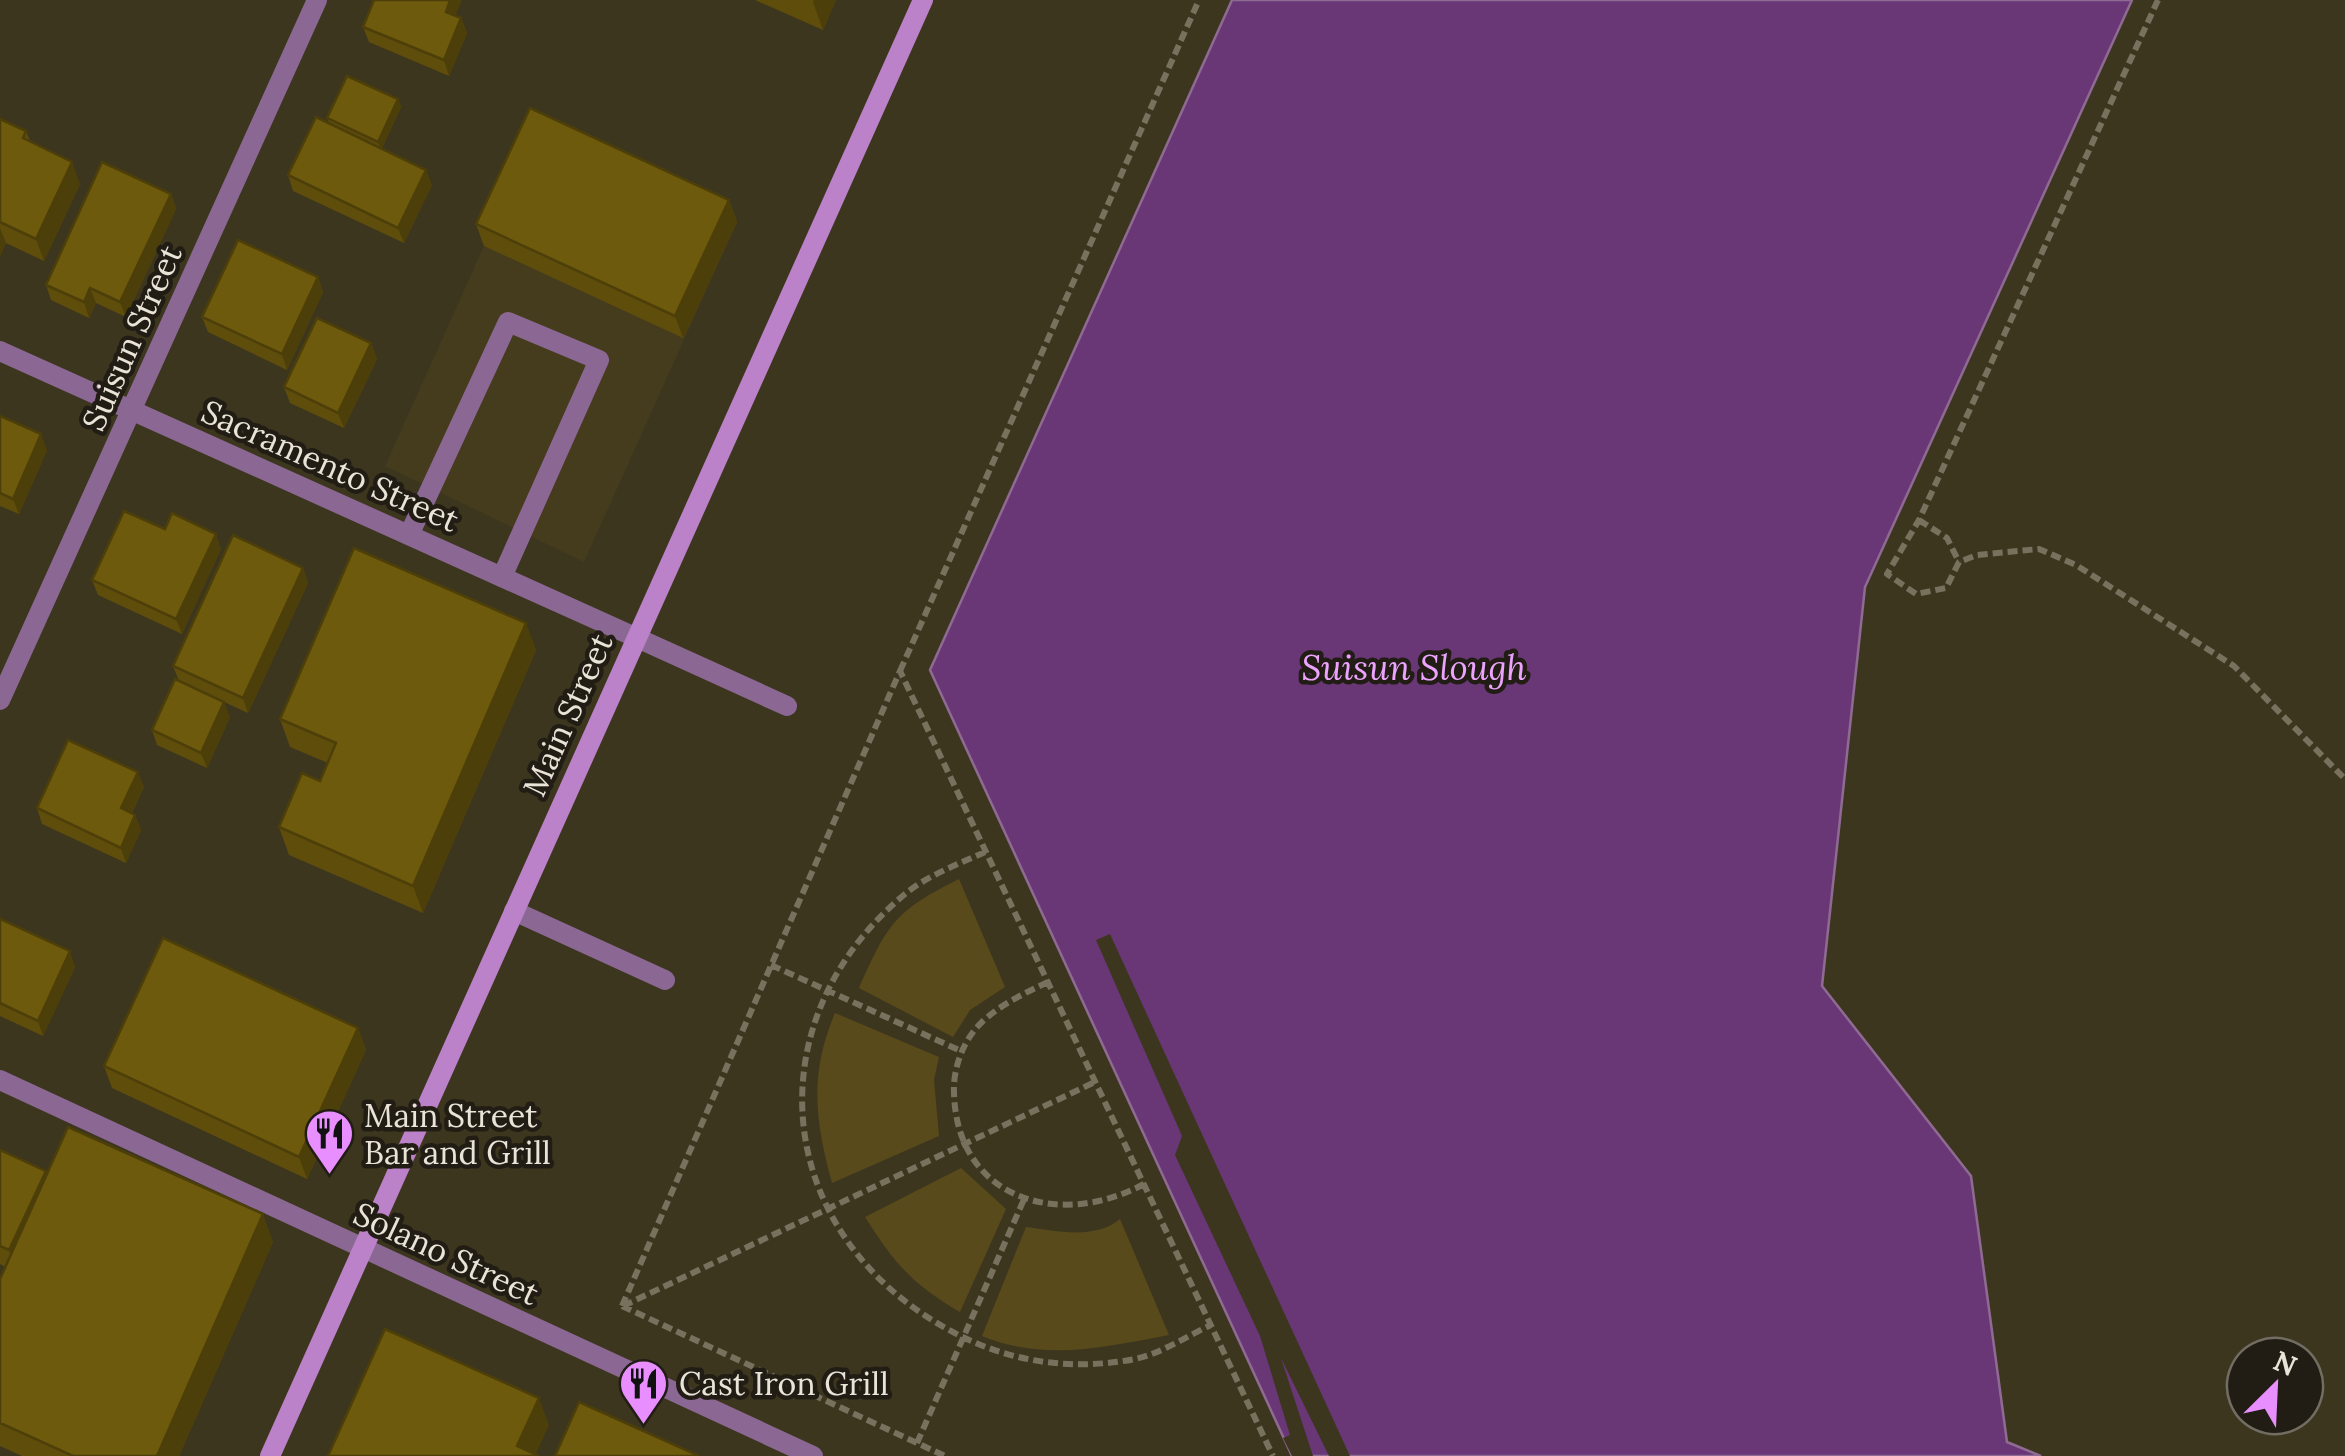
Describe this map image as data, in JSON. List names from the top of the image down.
{
  "streets": {
    "main road": ["Main Street"],
    "street": ["Suisun Street", "Sacramento Street", "Solano Street"]
  },
  "crossings": [
    ["Suisun Street", "Sacramento Street"],
    ["Sacramento Street", "Main Street"],
    ["Main Street", "Solano Street"]
  ],
  "water": ["Suisun Slough"],
  "places": {
    "restaurant": ["Main Street Bar and Grill", "Cast Iron Grill"]
  },
  "north": "top right"
}
